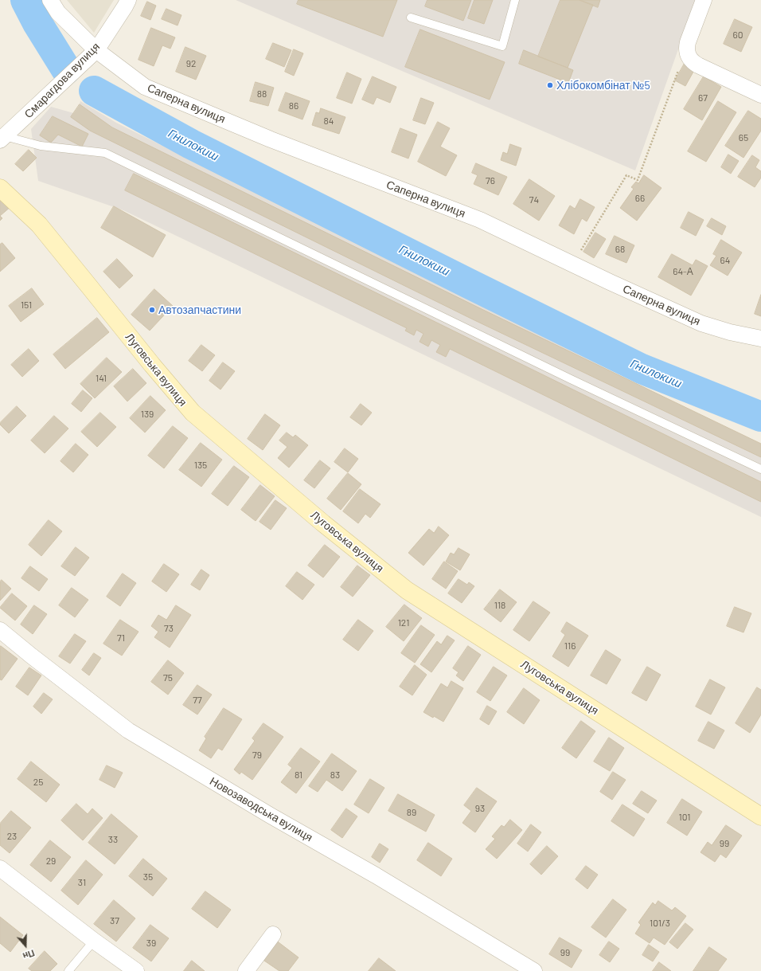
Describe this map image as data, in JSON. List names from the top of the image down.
{
  "streets": {
    "street": [
      "Смарагдова вулиця",
      "Саперна вулиця",
      "Луговська вулиця",
      "Новозаводська вулиця"
    ]
  },
  "crossings": [
    ["Смарагдова вулиця", "Саперна вулиця"]
  ],
  "water": ["Гнилокиш"],
  "places": ["Хлібокомбінат №5", "Автозапчастини"],
  "house_numbers": [
    "60",
    "92",
    "88",
    "67",
    "86",
    "84",
    "65",
    "76",
    "66",
    "74",
    "68",
    "64",
    "64-А",
    "151",
    "141",
    "139",
    "135",
    "118",
    "121",
    "73",
    "71",
    "116",
    "75",
    "77",
    "79",
    "81",
    "83",
    "25",
    "93",
    "89",
    "101",
    "23",
    "33",
    "99",
    "29",
    "35",
    "31",
    "37",
    "101/3",
    "39",
    "99"
  ],
  "north": "bottom"
}
